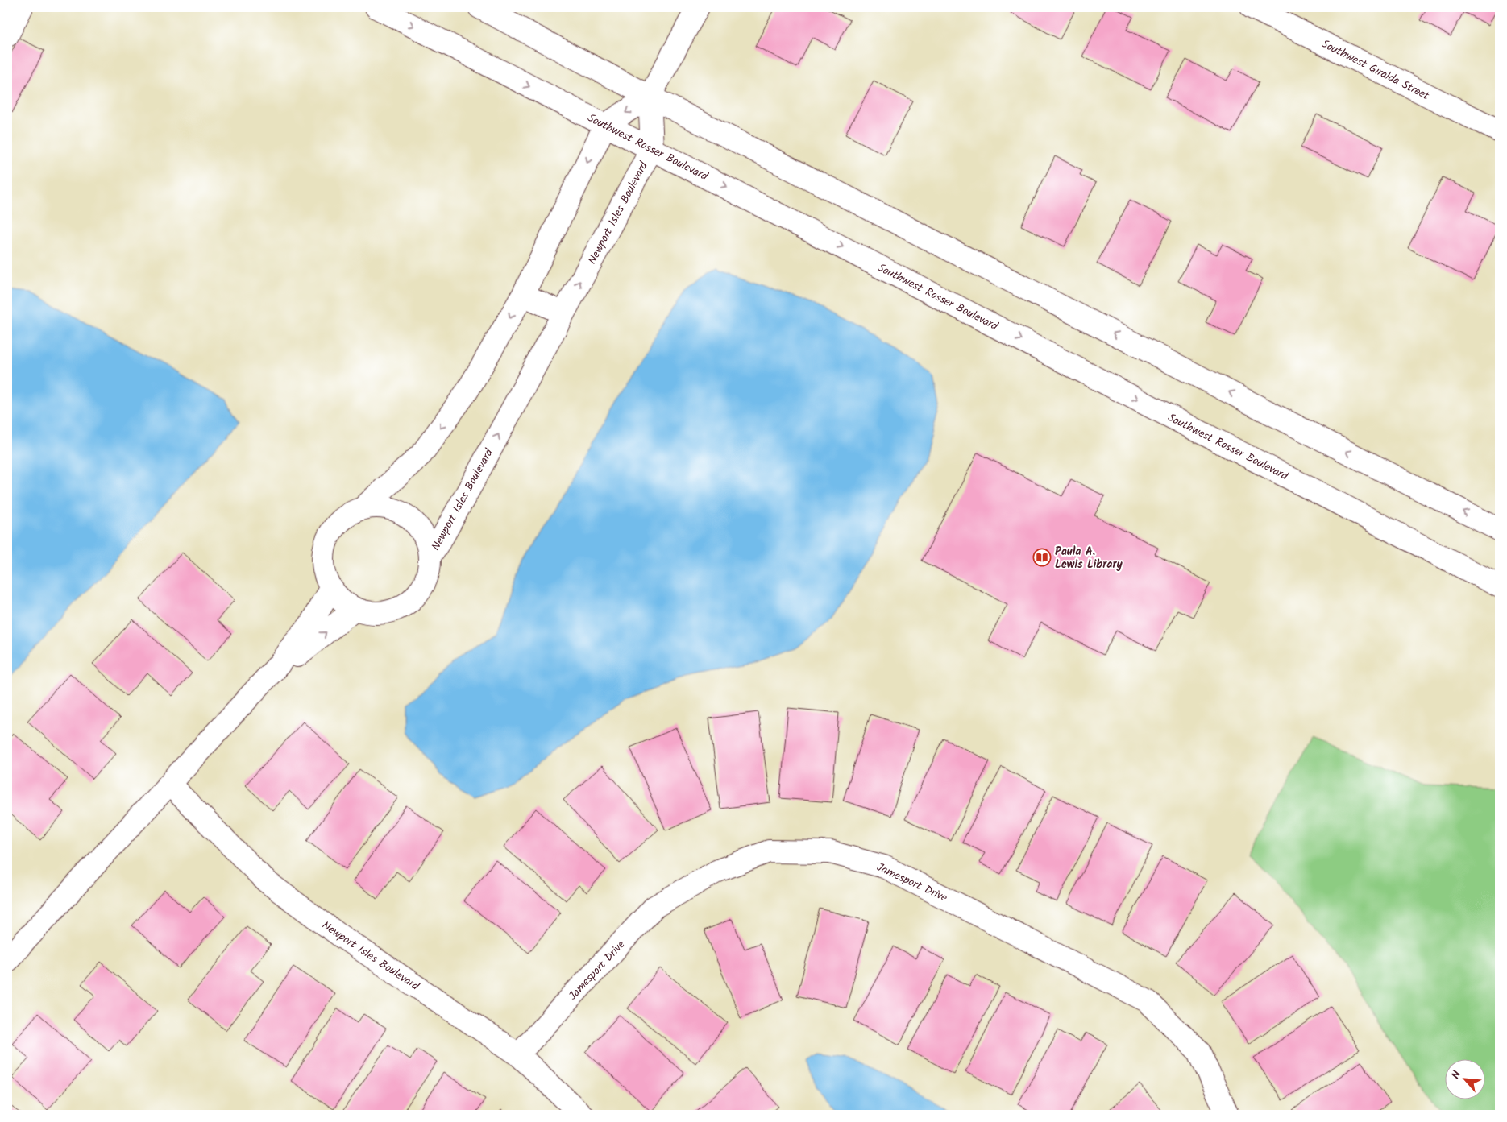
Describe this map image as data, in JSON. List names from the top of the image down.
{
  "streets": {
    "street": [
      "Southwest Giralda Street",
      "Southwest Rosser Boulevard",
      "Newport Isles Boulevard",
      "Jamesport Drive"
    ]
  },
  "crossings": [
    ["Southwest Rosser Boulevard", "Newport Isles Boulevard"],
    ["Newport Isles Boulevard", "Jamesport Drive"]
  ],
  "places": {
    "library": ["Paula A. Lewis Library"]
  },
  "north": "top left"
}
